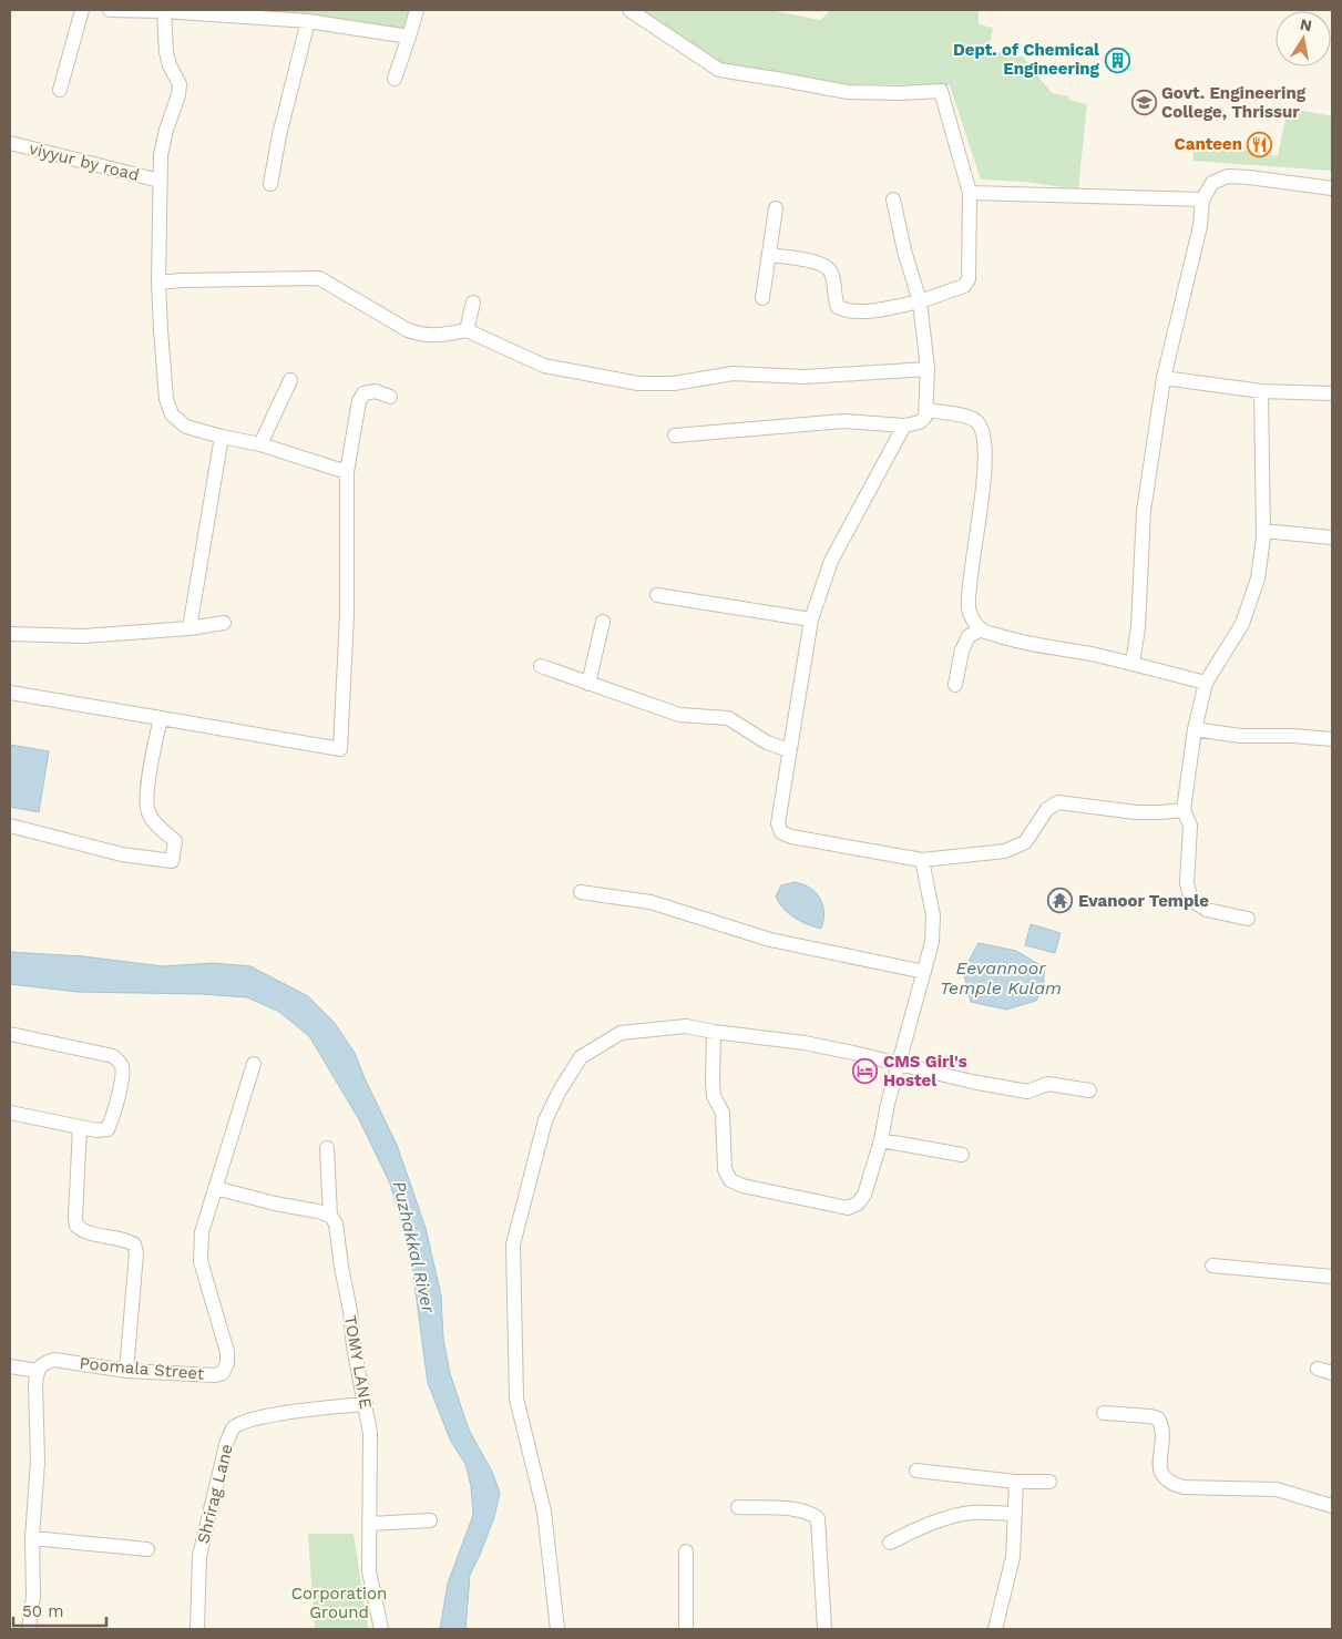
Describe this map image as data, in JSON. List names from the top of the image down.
{
  "streets": {
    "street": [
      "viyyur by road",
      "TOMY LANE",
      "Poomala Street",
      "Shrirag Lane"
    ]
  },
  "crossings": [
    ["TOMY LANE", "Shrirag Lane"]
  ],
  "water": ["Eevannoor Temple Kulam", "Puzhakkal River"],
  "parks": ["Corporation Ground"],
  "places": {
    "building": ["Dept. of Chemical Engineering"],
    "school or university": ["Govt. Engineering College, Thrissur"],
    "restaurant": ["Canteen"],
    "temple": ["Evanoor Temple"],
    "hotel": ["CMS Girl's Hostel"]
  },
  "scale_bar": "50 m",
  "north": "top"
}
